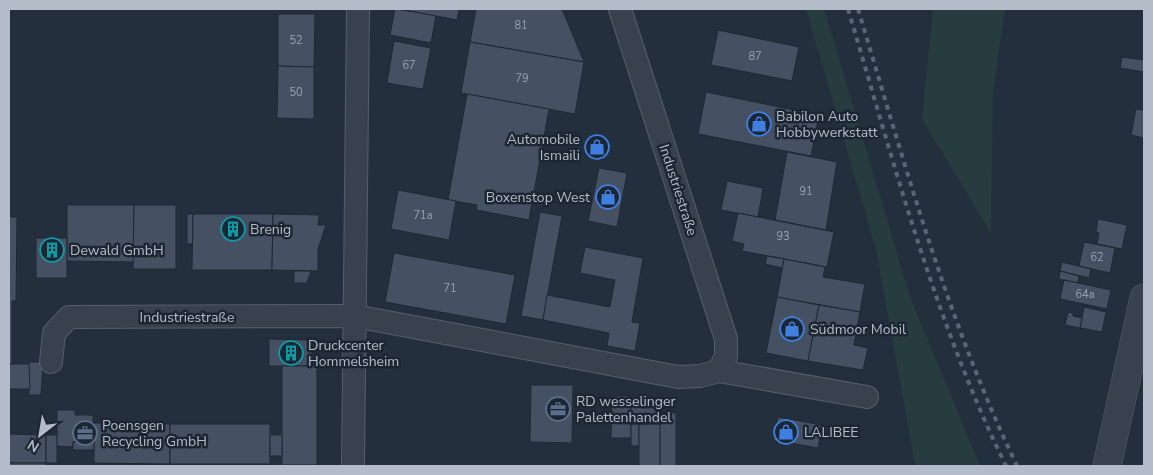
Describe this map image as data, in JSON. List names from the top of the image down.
{
  "streets": {
    "street": ["Industriestraße"]
  },
  "places": {
    "shop": [
      "Babilon Auto Hobbywerkstatt",
      "Automobile Ismaili",
      "Boxenstop West",
      "Südmoor Mobil",
      "LALIBEE"
    ],
    "building": ["Brenig", "Dewald GmbH", "Druckcenter Hommelsheim"],
    "office": ["RD wesselinger Palettenhandel", "Poensgen Recycling GmbH"]
  },
  "house_numbers": [
    "81",
    "52",
    "87",
    "67",
    "79",
    "50",
    "91",
    "71a",
    "93",
    "62",
    "71",
    "64a"
  ],
  "north": "bottom left"
}
